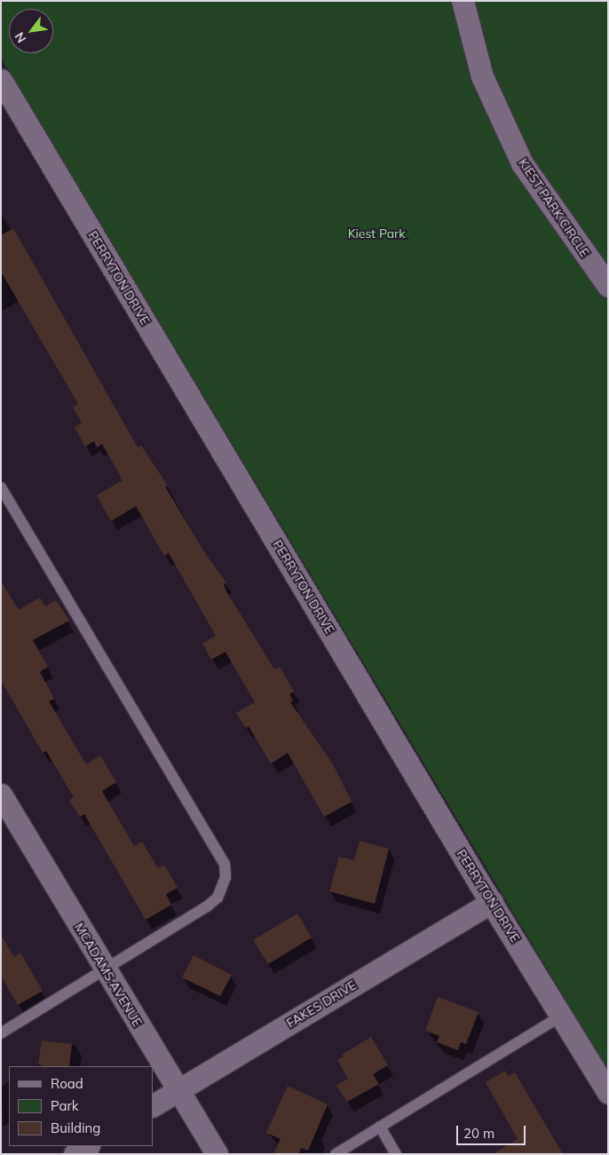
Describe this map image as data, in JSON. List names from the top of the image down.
{
  "streets": {
    "street": [
      "KIEST PARK CIRCLE",
      "PERRYTON DRIVE",
      "MCADAMS AVENUE",
      "FAKES DRIVE"
    ]
  },
  "crossings": [
    ["PERRYTON DRIVE", "FAKES DRIVE"],
    ["MCADAMS AVENUE", "FAKES DRIVE"]
  ],
  "parks": ["Kiest Park"],
  "legend": ["Road", "Park", "Building"],
  "scale_bar": "20 m",
  "north": "bottom left"
}
